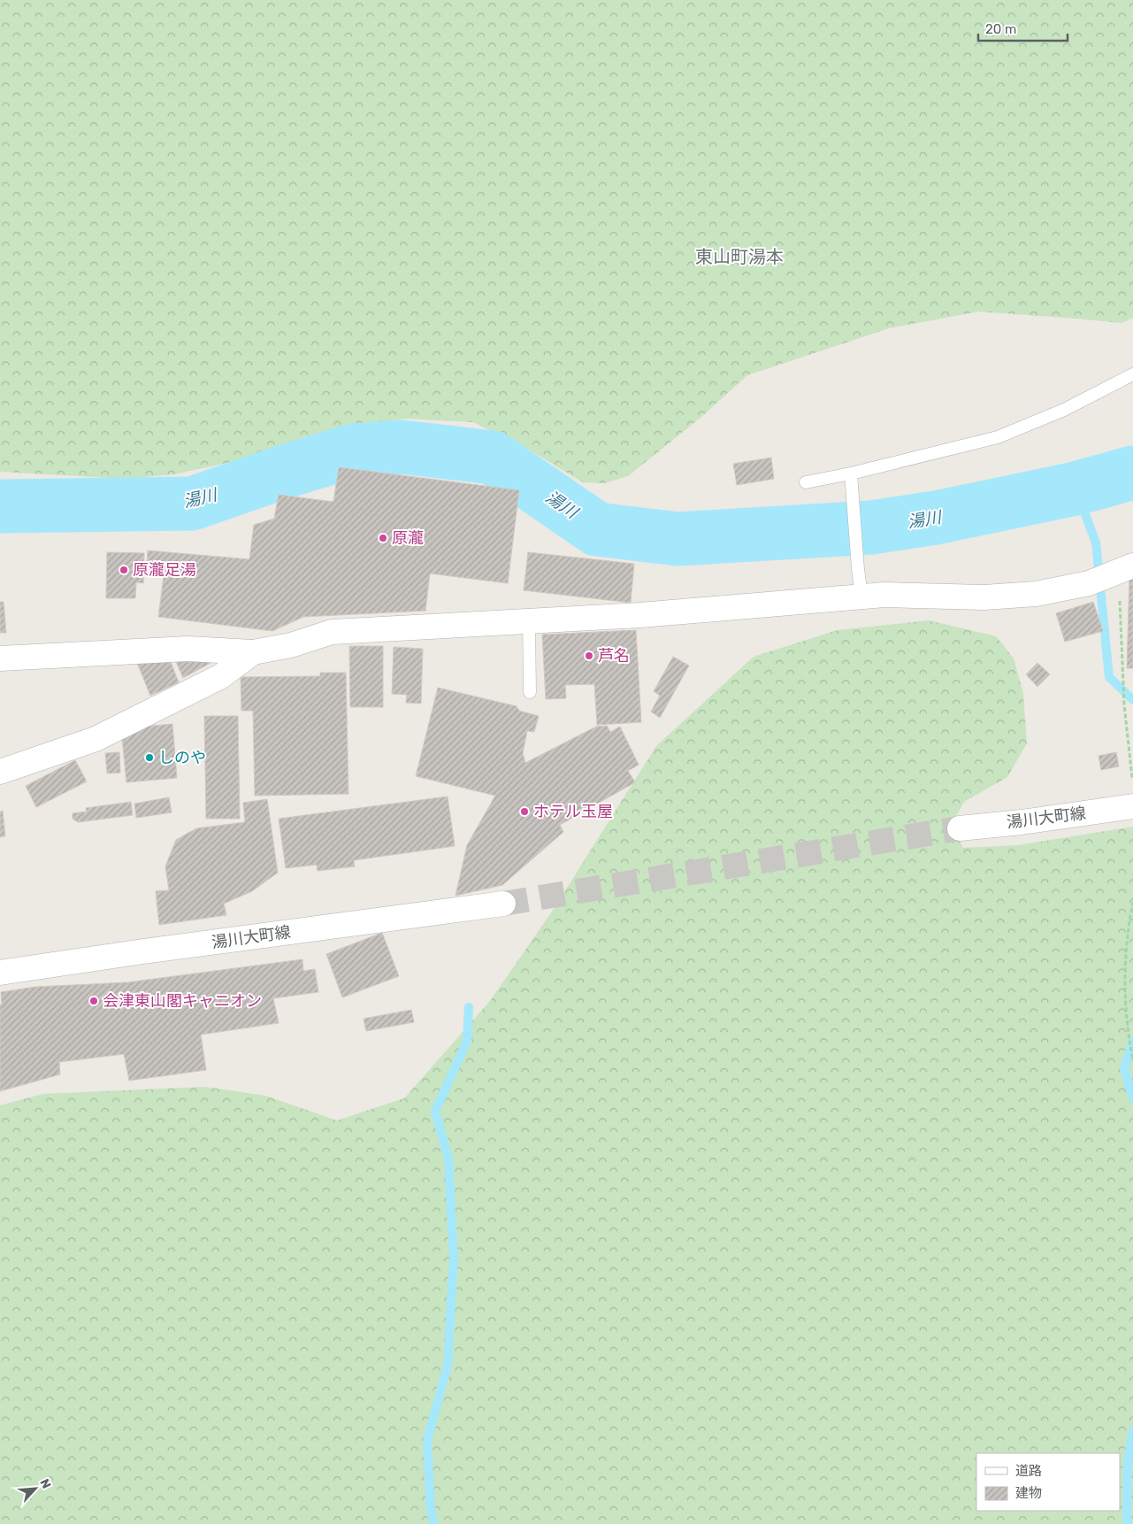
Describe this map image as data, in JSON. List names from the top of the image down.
{
  "streets": {
    "street": ["湯川大町線"]
  },
  "districts": ["東山町湯本"],
  "water": ["湯川"],
  "places": [
    "原瀧",
    "原瀧足湯",
    "芦名",
    "しのや",
    "ホテル玉屋",
    "会津東山閣キャニオン"
  ],
  "legend": ["道路", "建物"],
  "scale_bar": "20 m",
  "north": "top right"
}
